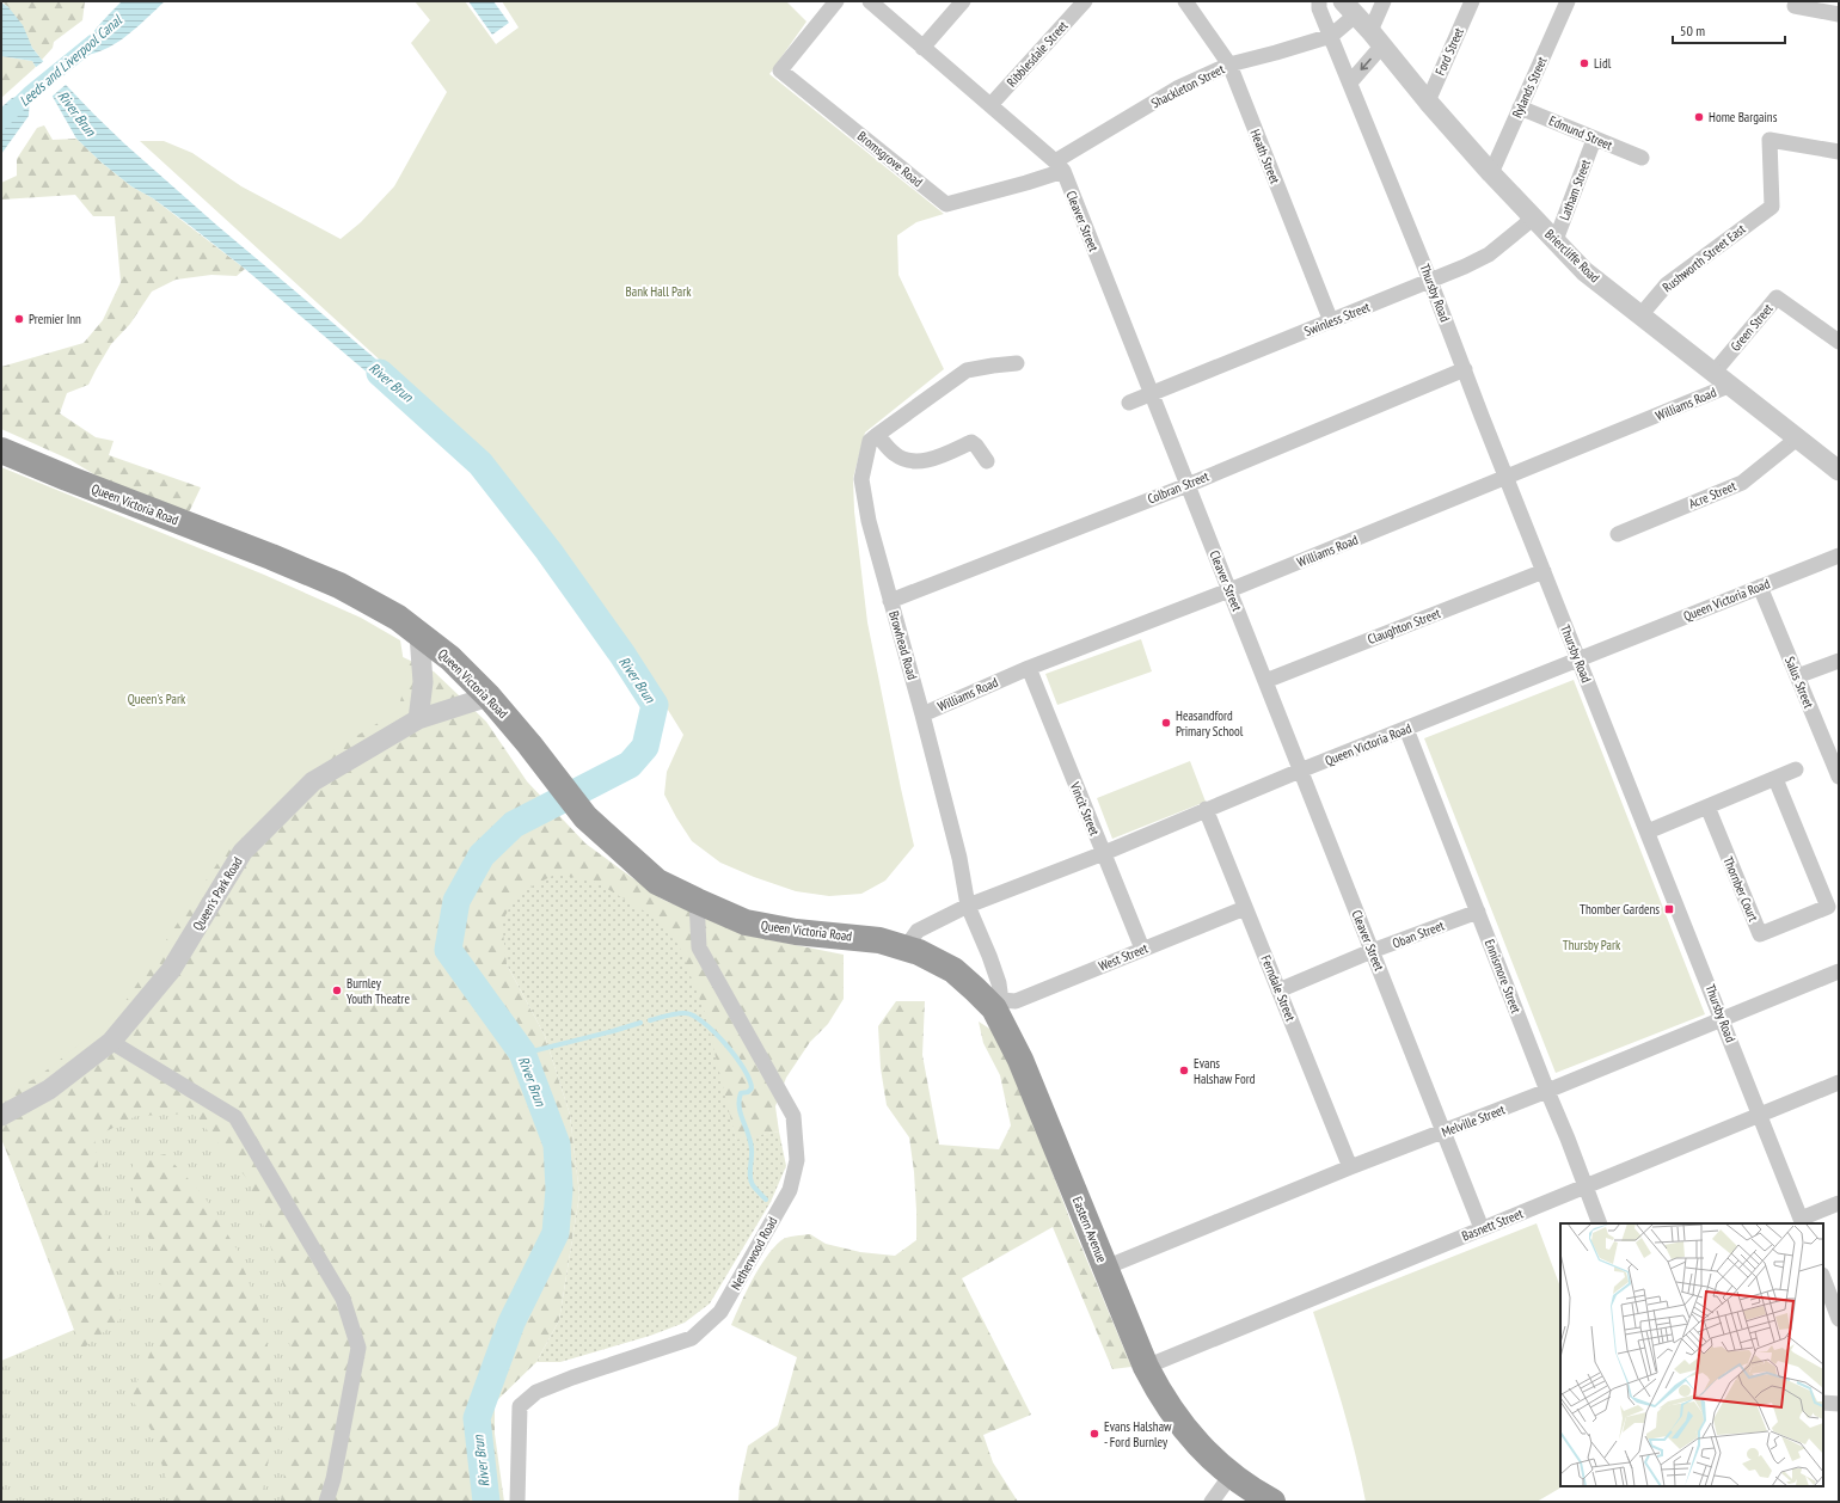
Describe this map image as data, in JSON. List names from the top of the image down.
{
  "streets": {
    "highway": ["Queen Victoria Road", "Eastern Avenue"],
    "street": [
      "Ford Street",
      "Ribblesdale Street",
      "Shackleton Street",
      "Rylands Street",
      "Edmund Street",
      "Heath Street",
      "Bromsgrove Road",
      "Latham Street",
      "Cleaver Street",
      "Briercliffe Road",
      "Rushworth Street East",
      "Thursby Road",
      "Swinless Street",
      "Green Street",
      "Williams Road",
      "Colbran Street",
      "Acre Street",
      "Claughton Street",
      "Browhead Road",
      "Salus Street",
      "Vincit Street",
      "Thornber Court",
      "Queen's Park Road",
      "Oban Street",
      "West Street",
      "Ennismore Street",
      "Ferndale Street",
      "Melville Street",
      "Basnett Street",
      "Netherwood Road"
    ]
  },
  "crossings": [
    ["Ford Street", "Briercliffe Road"],
    ["Ribblesdale Street", "Cleaver Street"],
    ["Shackleton Street", "Heath Street"],
    ["Shackleton Street", "Bromsgrove Road"],
    ["Shackleton Street", "Cleaver Street"],
    ["Shackleton Street", "Thursby Road"],
    ["Rylands Street", "Edmund Street"],
    ["Rylands Street", "Briercliffe Road"],
    ["Edmund Street", "Latham Street"],
    ["Heath Street", "Swinless Street"],
    ["Bromsgrove Road", "Cleaver Street"],
    ["Latham Street", "Briercliffe Road"],
    ["Cleaver Street", "Swinless Street"],
    ["Cleaver Street", "Williams Road"],
    ["Cleaver Street", "Colbran Street"],
    ["Cleaver Street", "Queen Victoria Road"],
    ["Cleaver Street", "Claughton Street"],
    ["Cleaver Street", "Oban Street"],
    ["Cleaver Street", "Melville Street"],
    ["Cleaver Street", "Basnett Street"],
    ["Briercliffe Road", "Rushworth Street East"],
    ["Briercliffe Road", "Swinless Street"],
    ["Briercliffe Road", "Green Street"],
    ["Briercliffe Road", "Williams Road"],
    ["Briercliffe Road", "Acre Street"],
    ["Thursby Road", "Swinless Street"],
    ["Thursby Road", "Williams Road"],
    ["Thursby Road", "Colbran Street"],
    ["Thursby Road", "Queen Victoria Road"],
    ["Thursby Road", "Claughton Street"],
    ["Thursby Road", "Melville Street"],
    ["Thursby Road", "Basnett Street"],
    ["Williams Road", "Browhead Road"],
    ["Williams Road", "Vincit Street"],
    ["Colbran Street", "Browhead Road"],
    ["Queen Victoria Road", "Browhead Road"],
    ["Queen Victoria Road", "Salus Street"],
    ["Queen Victoria Road", "Vincit Street"],
    ["Queen Victoria Road", "Queen's Park Road"],
    ["Queen Victoria Road", "Ennismore Street"],
    ["Queen Victoria Road", "Ferndale Street"],
    ["Queen Victoria Road", "Eastern Avenue"],
    ["Queen Victoria Road", "Netherwood Road"],
    ["Browhead Road", "West Street"],
    ["Browhead Road", "Eastern Avenue"],
    ["Vincit Street", "West Street"],
    ["Oban Street", "Ennismore Street"],
    ["Oban Street", "Ferndale Street"],
    ["West Street", "Ferndale Street"],
    ["West Street", "Eastern Avenue"],
    ["Ennismore Street", "Melville Street"],
    ["Ennismore Street", "Basnett Street"],
    ["Ferndale Street", "Melville Street"],
    ["Melville Street", "Eastern Avenue"],
    ["Basnett Street", "Eastern Avenue"]
  ],
  "water": ["Leeds and Liverpool Canal", "River Brun"],
  "parks": ["Bank Hall Park", "Queen's Park", "Thursby Park"],
  "places": {
    "other": [
      "Lidl",
      "Home Bargains",
      "Premier Inn",
      "Heasandford Primary School",
      "Burnley Youth Theatre",
      "Evans Halshaw Ford",
      "Evans Halshaw - Ford Burnley"
    ],
    "transit": ["Thomber Gardens"]
  },
  "scale_bar": "50 m"
}
